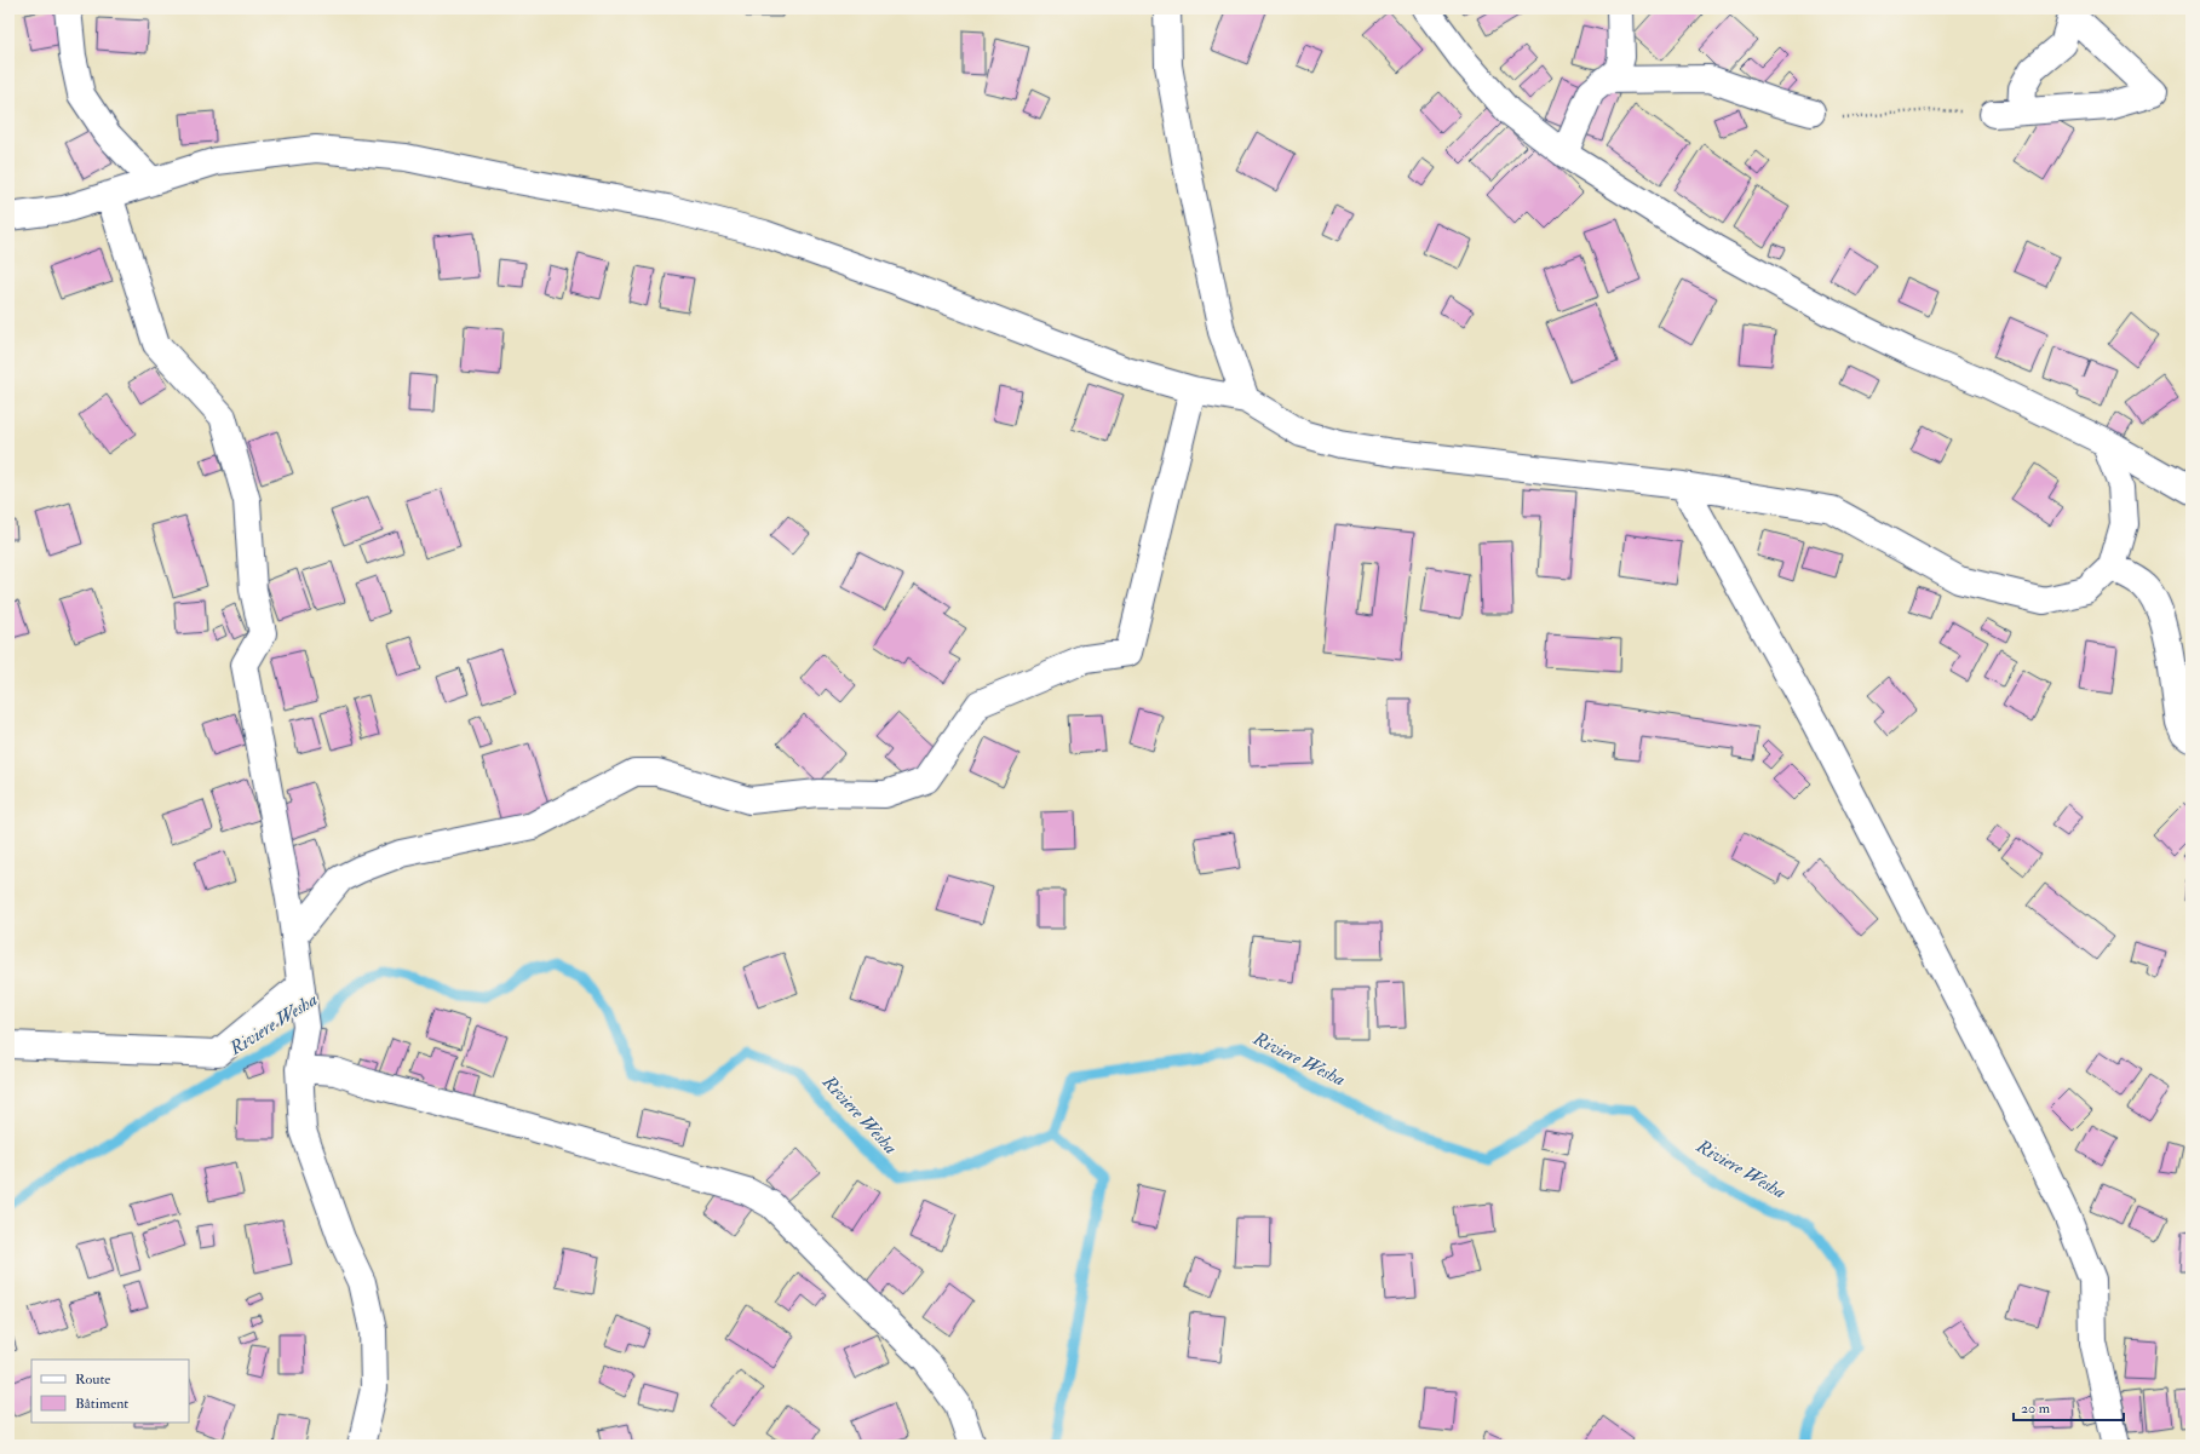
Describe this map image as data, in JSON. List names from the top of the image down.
{
  "water": ["Riviere Wesha"],
  "legend": ["Route", "Bâtiment"],
  "scale_bar": "20 m"
}
